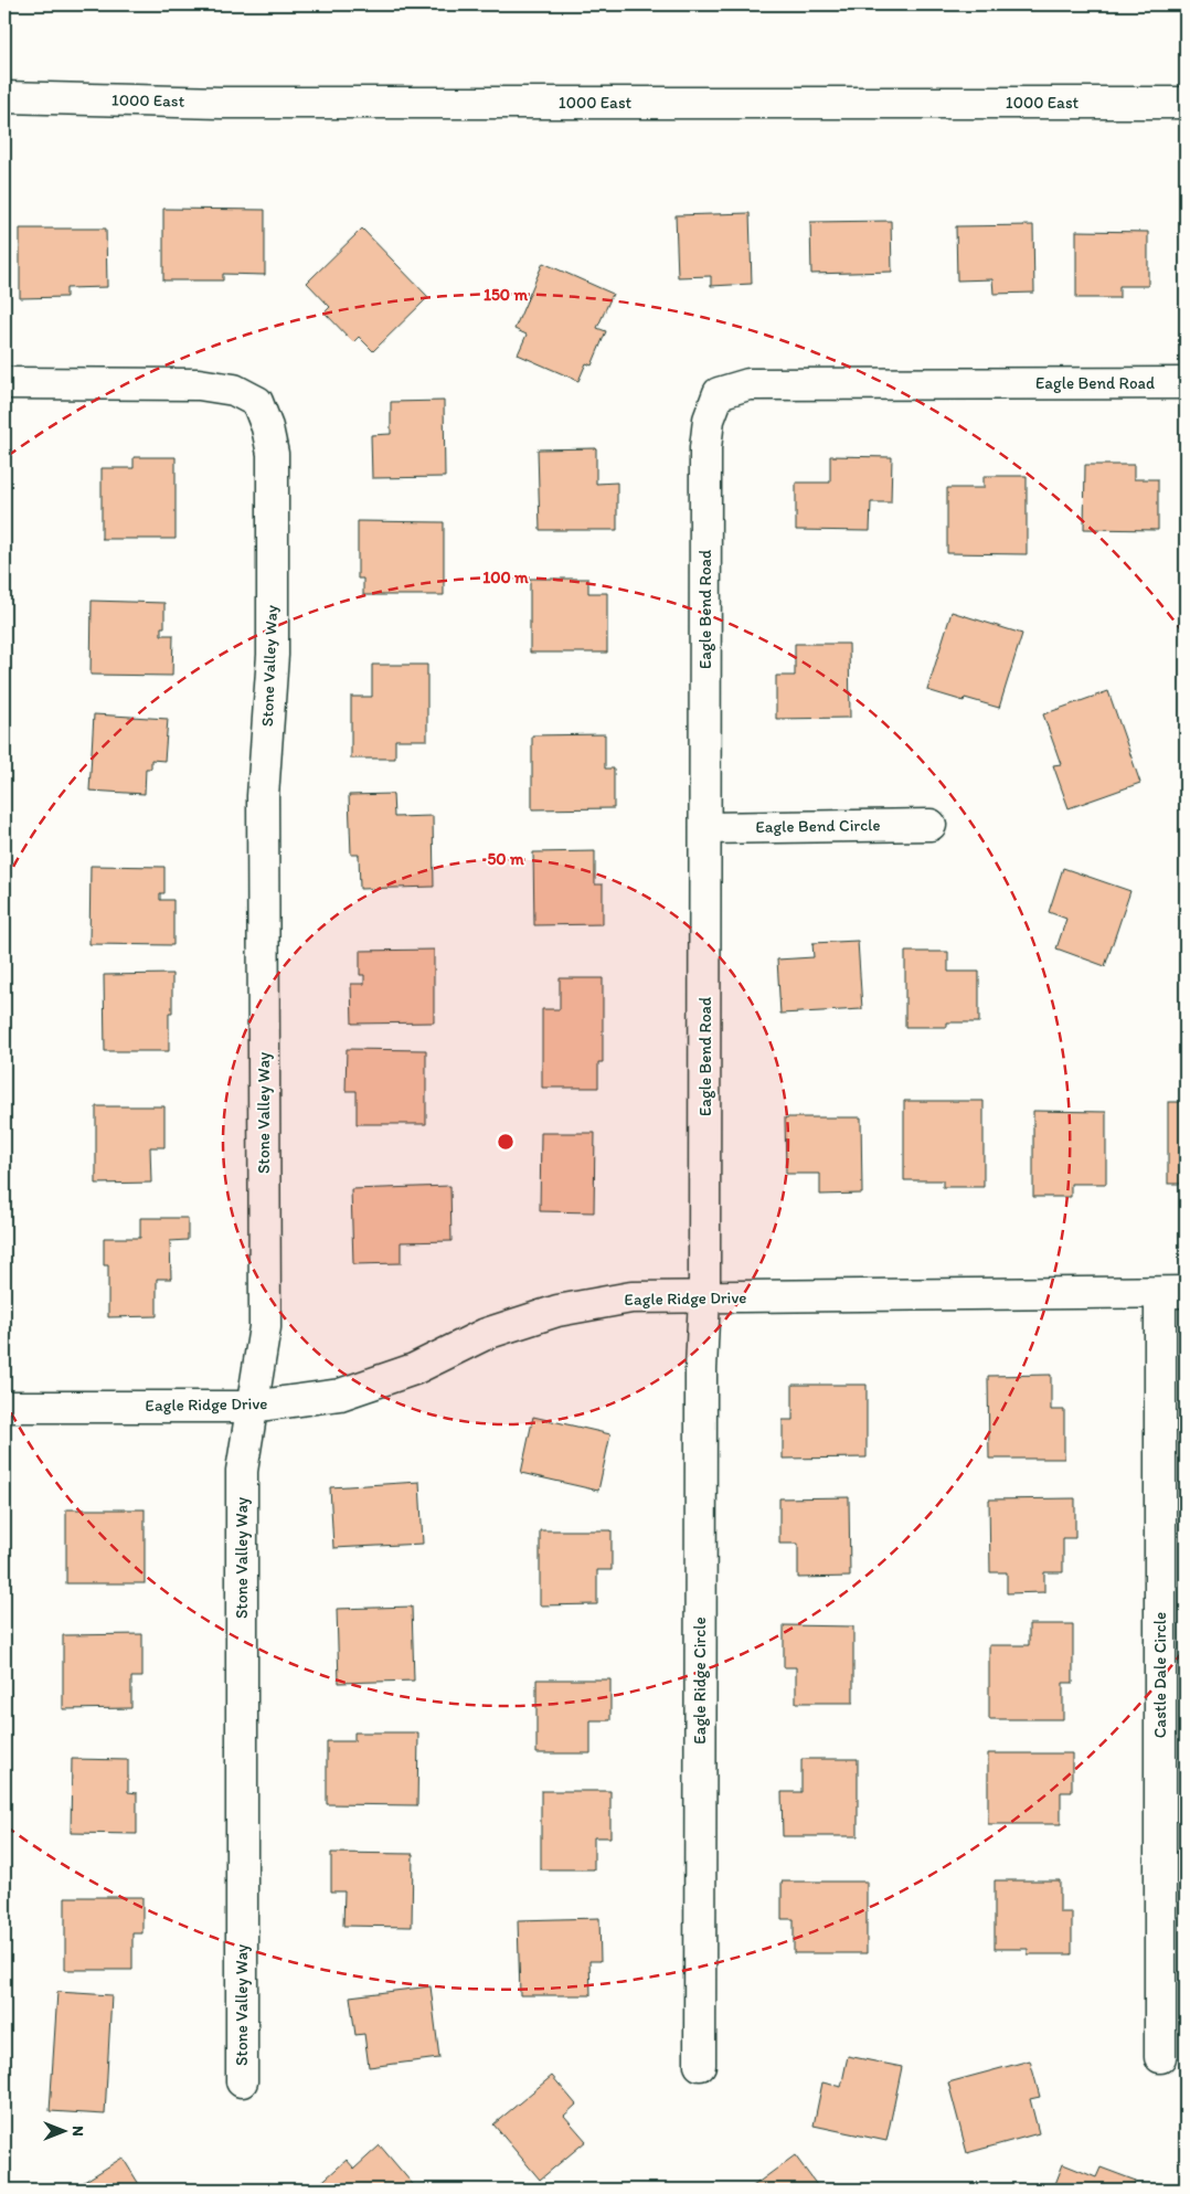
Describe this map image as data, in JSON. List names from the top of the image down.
{
  "streets": {
    "street": [
      "1000 East",
      "Eagle Bend Road",
      "Stone Valley Way",
      "Eagle Bend Circle",
      "Eagle Ridge Drive",
      "Castle Dale Circle",
      "Eagle Ridge Circle"
    ]
  },
  "crossings": [
    ["Eagle Bend Road", "Eagle Bend Circle"],
    ["Eagle Bend Road", "Eagle Ridge Drive"],
    ["Eagle Bend Road", "Eagle Ridge Circle"],
    ["Stone Valley Way", "Eagle Ridge Drive"],
    ["Eagle Ridge Drive", "Castle Dale Circle"],
    ["Eagle Ridge Drive", "Eagle Ridge Circle"]
  ],
  "north": "right",
  "rings": ["150 m", "100 m", "50 m"]
}
